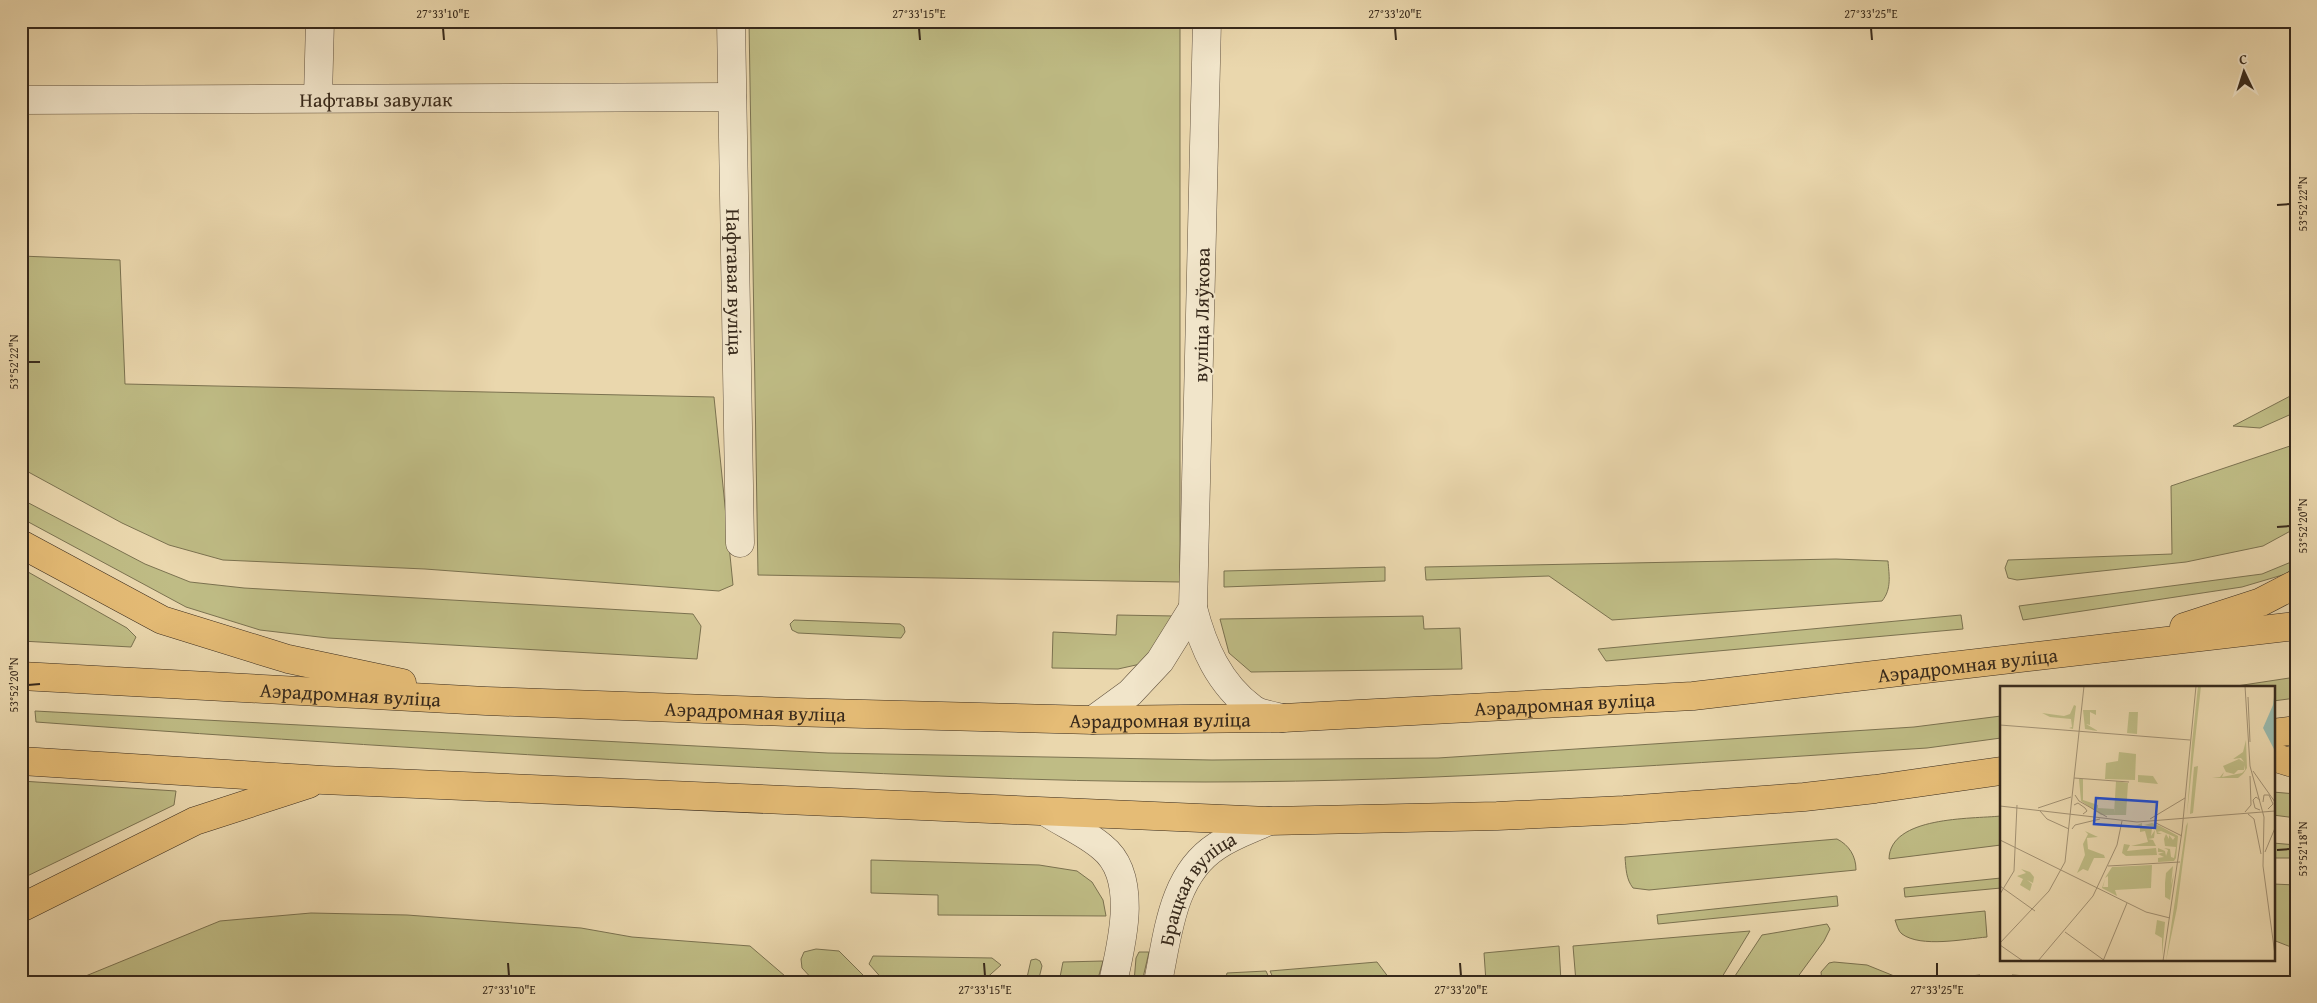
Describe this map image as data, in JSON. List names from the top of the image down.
{
  "streets": {
    "main road": ["Аэрадромная вуліца"],
    "street": [
      "Нафтавы завулак",
      "Нафтавая вуліца",
      "вуліца Ляўкова",
      "Брацкая вуліца"
    ]
  },
  "crossings": [
    ["Нафтавы завулак", "Нафтавая вуліца"],
    ["вуліца Ляўкова", "Аэрадромная вуліца"]
  ],
  "north": "top",
  "coordinates": [
    "27°33'10\"E",
    "27°33'15\"E",
    "27°33'20\"E",
    "27°33'25\"E",
    "53°52'22\"N",
    "53°52'20\"N",
    "53°52'18\"N"
  ]
}
